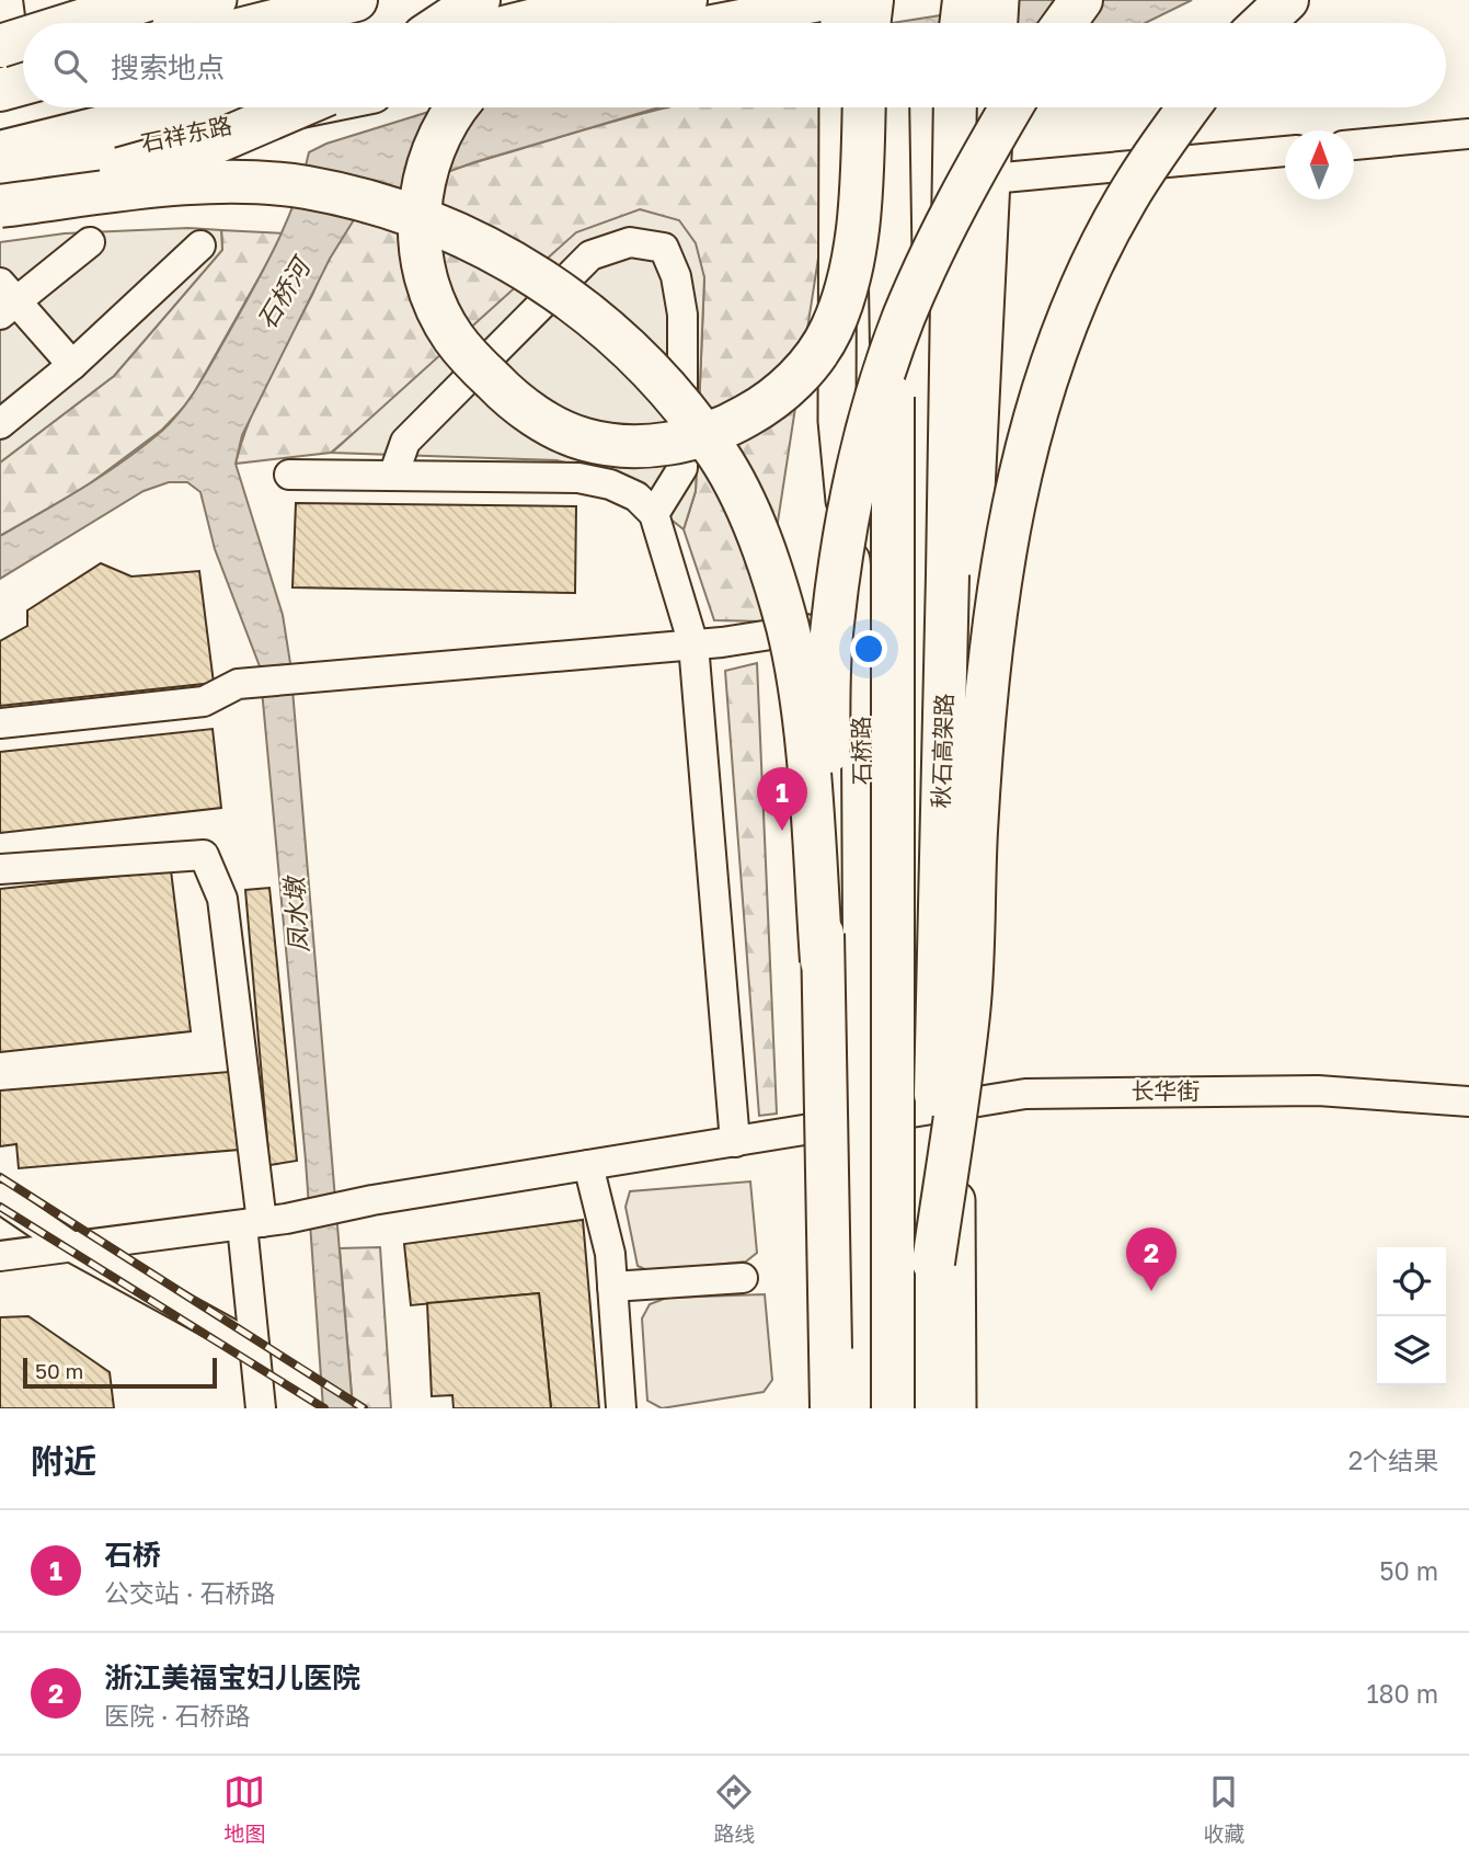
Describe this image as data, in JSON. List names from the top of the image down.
{
  "streets": {
    "highway": ["秋石高架路"],
    "main road": ["石祥东路", "石桥路"],
    "street": ["长华街"]
  },
  "crossings": [
    ["石桥路", "长华街"]
  ],
  "water": ["石桥河", "凤水墩"],
  "scale_bar": "50 m",
  "north": "top",
  "page": {
    "search": "搜索地点",
    "pins": ["1", "2"],
    "scale": "50 m",
    "heading": ["附近", "2个结果"],
    "list": [
      {
        "mark": "1",
        "name": "石桥",
        "note": "公交站 · 石桥路",
        "value": "50 m"
      },
      {
        "mark": "2",
        "name": "浙江美福宝妇儿医院",
        "note": "医院 · 石桥路",
        "value": "180 m"
      }
    ],
    "nav": ["地图", "路线", "收藏"]
  }
}
